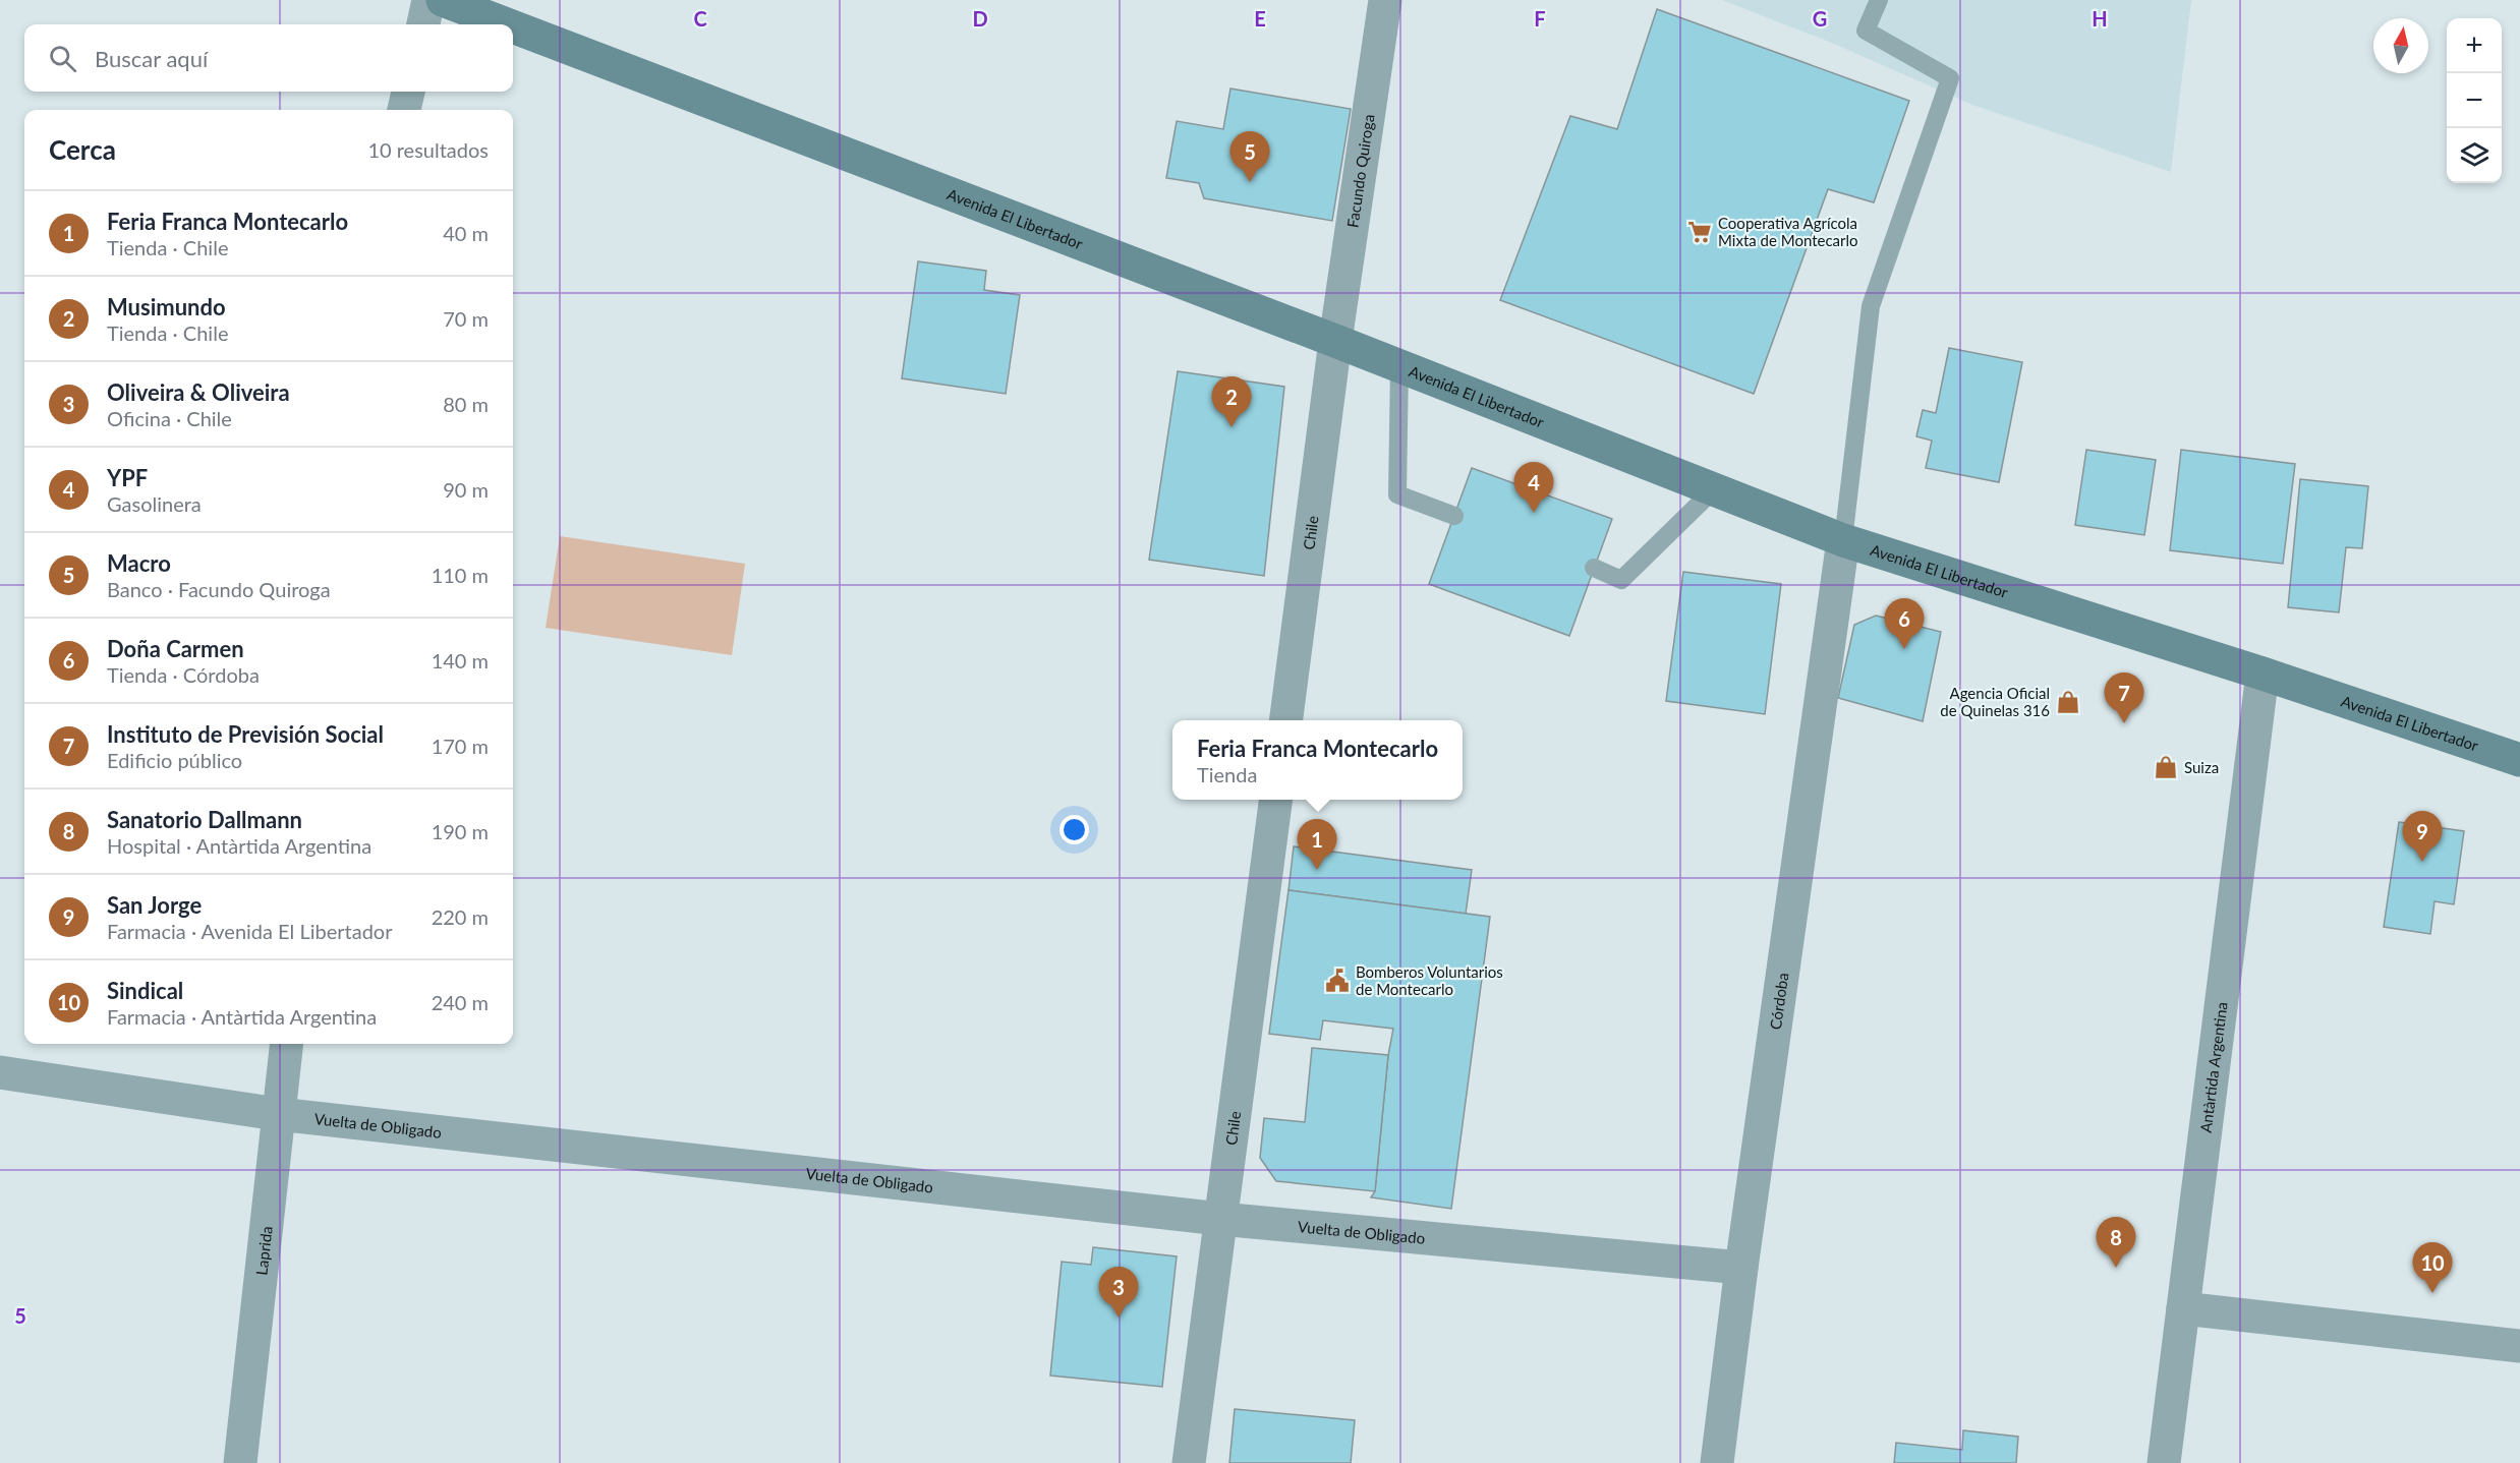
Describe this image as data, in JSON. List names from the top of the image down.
{
  "streets": {
    "main road": ["Avenida El Libertador"],
    "street": [
      "Facundo Quiroga",
      "Chile",
      "Córdoba",
      "Antàrtida Argentina",
      "Vuelta de Obligado",
      "Laprida"
    ]
  },
  "crossings": [
    ["Facundo Quiroga", "Avenida El Libertador"],
    ["Facundo Quiroga", "Chile"],
    ["Avenida El Libertador", "Chile"],
    ["Avenida El Libertador", "Córdoba"],
    ["Avenida El Libertador", "Antàrtida Argentina"],
    ["Chile", "Vuelta de Obligado"],
    ["Córdoba", "Vuelta de Obligado"],
    ["Vuelta de Obligado", "Laprida"]
  ],
  "places": {
    "supermarket": ["Cooperativa Agrícola Mixta de Montecarlo"],
    "shop": ["Agencia Oficial de Quinelas 316", "Suiza"],
    "public building": ["Bomberos Voluntarios de Montecarlo"]
  },
  "north": "top",
  "page": {
    "map_buttons": ["+", "−"],
    "search": "Buscar aquí",
    "heading": ["Cerca", "10 resultados"],
    "pins": [
      "5",
      "2",
      "4",
      "6",
      "7",
      "9",
      "1",
      "8",
      "10",
      "3"
    ],
    "list": [
      {
        "mark": "1",
        "name": "Feria Franca Montecarlo",
        "note": "Tienda · Chile",
        "value": "40 m"
      },
      {
        "mark": "2",
        "name": "Musimundo",
        "note": "Tienda · Chile",
        "value": "70 m"
      },
      {
        "mark": "3",
        "name": "Oliveira & Oliveira",
        "note": "Oficina · Chile",
        "value": "80 m"
      },
      {
        "mark": "4",
        "name": "YPF",
        "note": "Gasolinera",
        "value": "90 m"
      },
      {
        "mark": "5",
        "name": "Macro",
        "note": "Banco · Facundo Quiroga",
        "value": "110 m"
      },
      {
        "mark": "6",
        "name": "Doña Carmen",
        "note": "Tienda · Córdoba",
        "value": "140 m"
      },
      {
        "mark": "7",
        "name": "Instituto de Previsión Social",
        "note": "Edificio público",
        "value": "170 m"
      },
      {
        "mark": "8",
        "name": "Sanatorio Dallmann",
        "note": "Hospital · Antàrtida Argentina",
        "value": "190 m"
      },
      {
        "mark": "9",
        "name": "San Jorge",
        "note": "Farmacia · Avenida El Libertador",
        "value": "220 m"
      },
      {
        "mark": "10",
        "name": "Sindical",
        "note": "Farmacia · Antàrtida Argentina",
        "value": "240 m"
      }
    ],
    "popup": ["Feria Franca Montecarlo", "Tienda"]
  },
  "grid": {
    "columns": [
      "C",
      "D",
      "E",
      "F",
      "G",
      "H"
    ],
    "rows": ["5"]
  }
}
